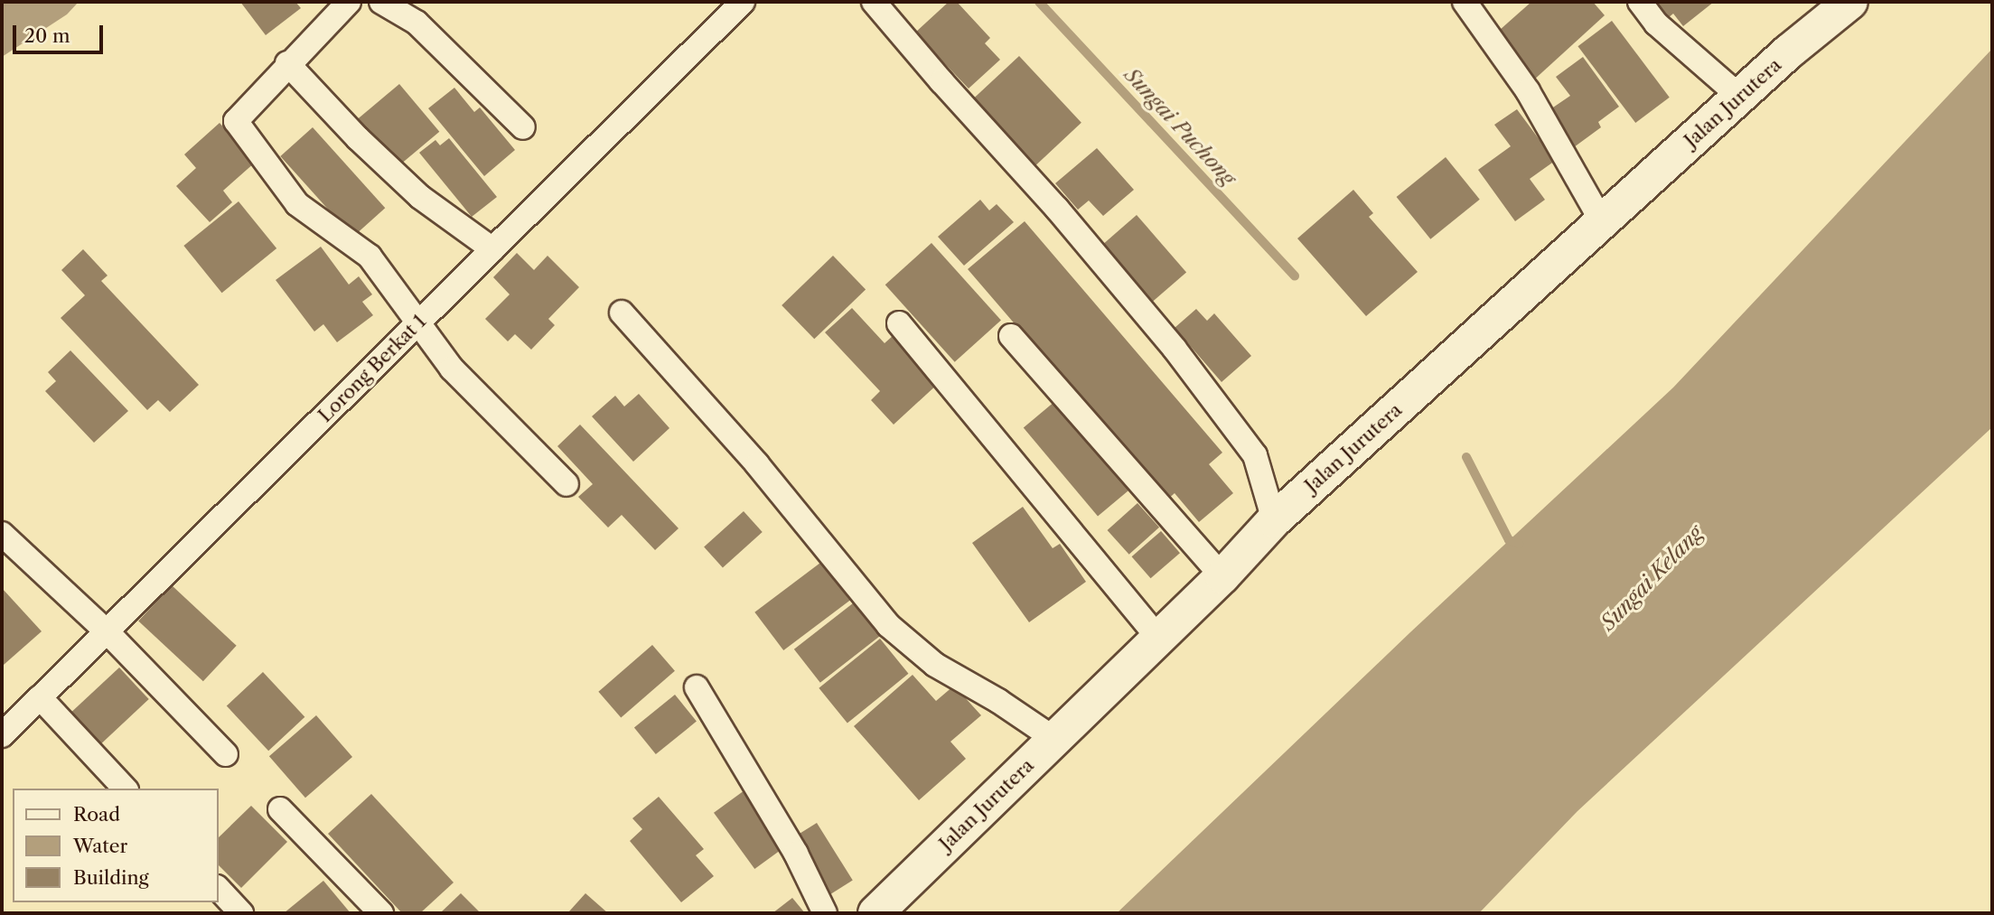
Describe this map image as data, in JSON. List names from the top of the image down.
{
  "streets": {
    "street": ["Jalan Jurutera", "Lorong Berkat 1"]
  },
  "water": ["Sungai Puchong", "Sungai Kelang"],
  "legend": ["Road", "Water", "Building"],
  "scale_bar": "20 m"
}
